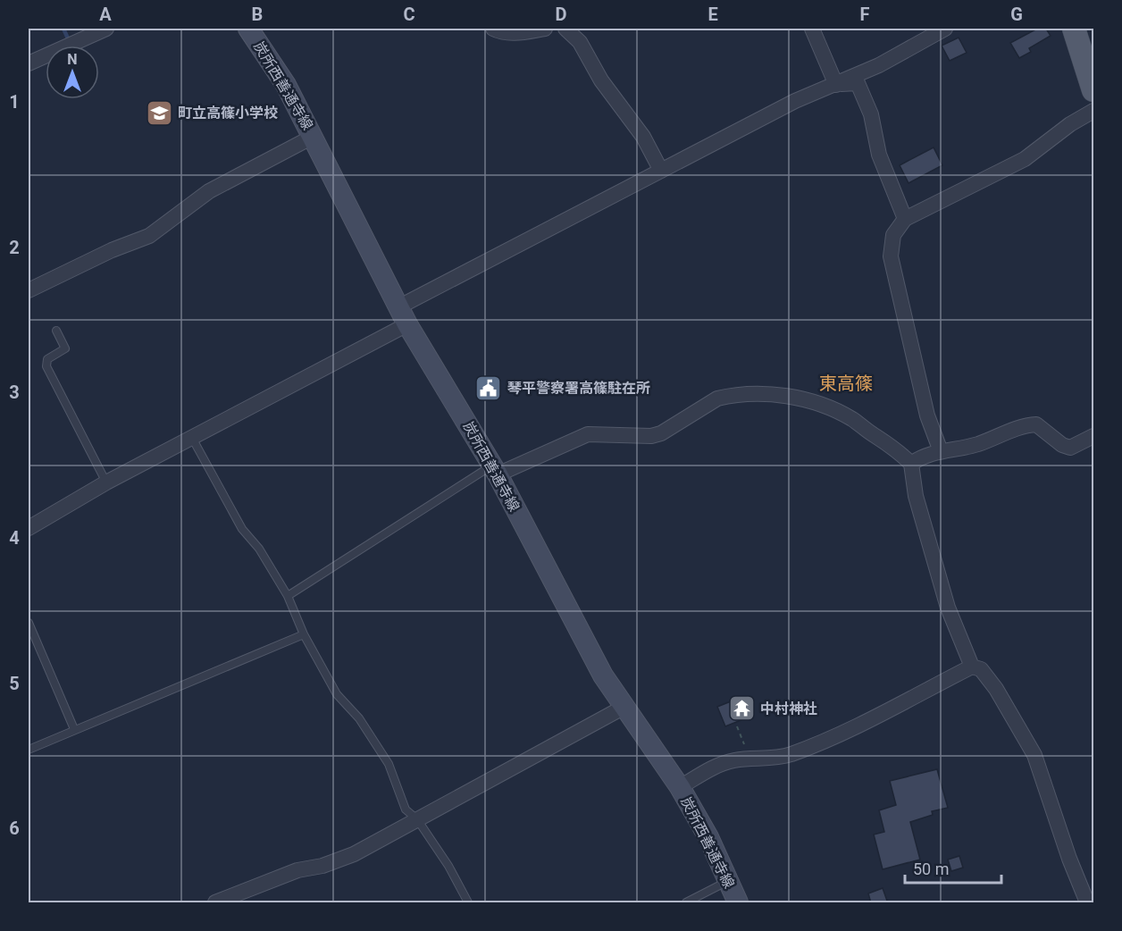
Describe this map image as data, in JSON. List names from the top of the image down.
{
  "streets": {
    "main road": ["炭所西善通寺線"]
  },
  "districts": ["東高篠"],
  "places": {
    "school or university": ["町立高篠小学校"],
    "public building": ["琴平警察署高篠駐在所"],
    "temple": ["中村神社"]
  },
  "scale_bar": "50 m",
  "north": "top",
  "grid": {
    "columns": [
      "A",
      "B",
      "C",
      "D",
      "E",
      "F",
      "G"
    ],
    "rows": [
      "1",
      "2",
      "3",
      "4",
      "5",
      "6"
    ]
  }
}
